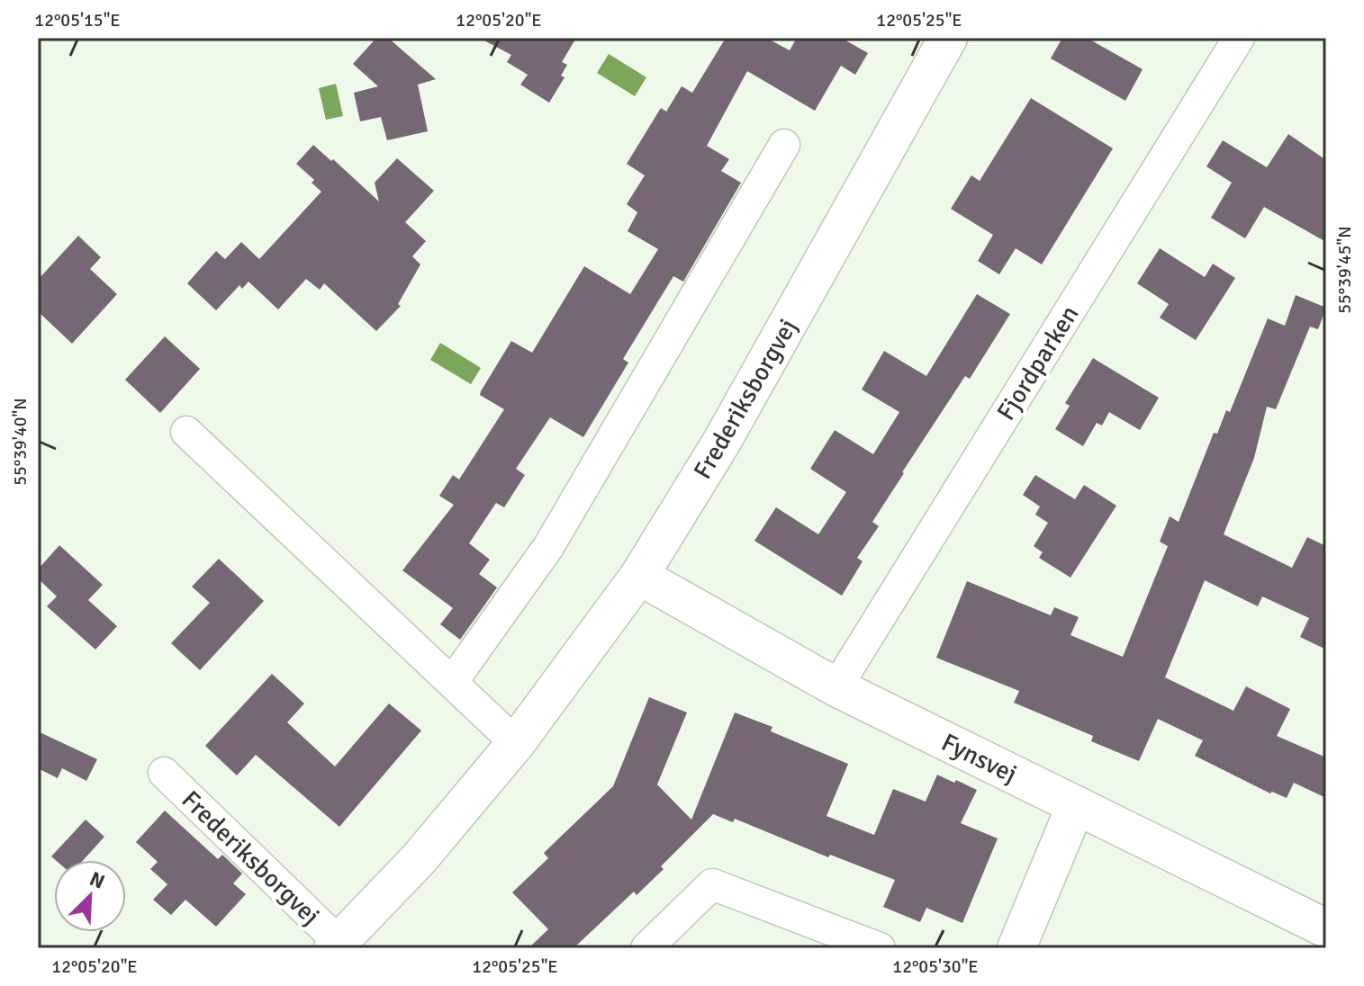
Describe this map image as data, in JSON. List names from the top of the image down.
{
  "streets": {
    "street": ["Fjordparken", "Frederiksborgvej", "Fynsvej"]
  },
  "crossings": [
    ["Fjordparken", "Fynsvej"],
    ["Frederiksborgvej", "Fynsvej"]
  ],
  "north": "top right",
  "coordinates": [
    "12°05'15\"E",
    "12°05'20\"E",
    "12°05'25\"E",
    "55°39'45\"N",
    "55°39'40\"N",
    "12°05'30\"E"
  ]
}
